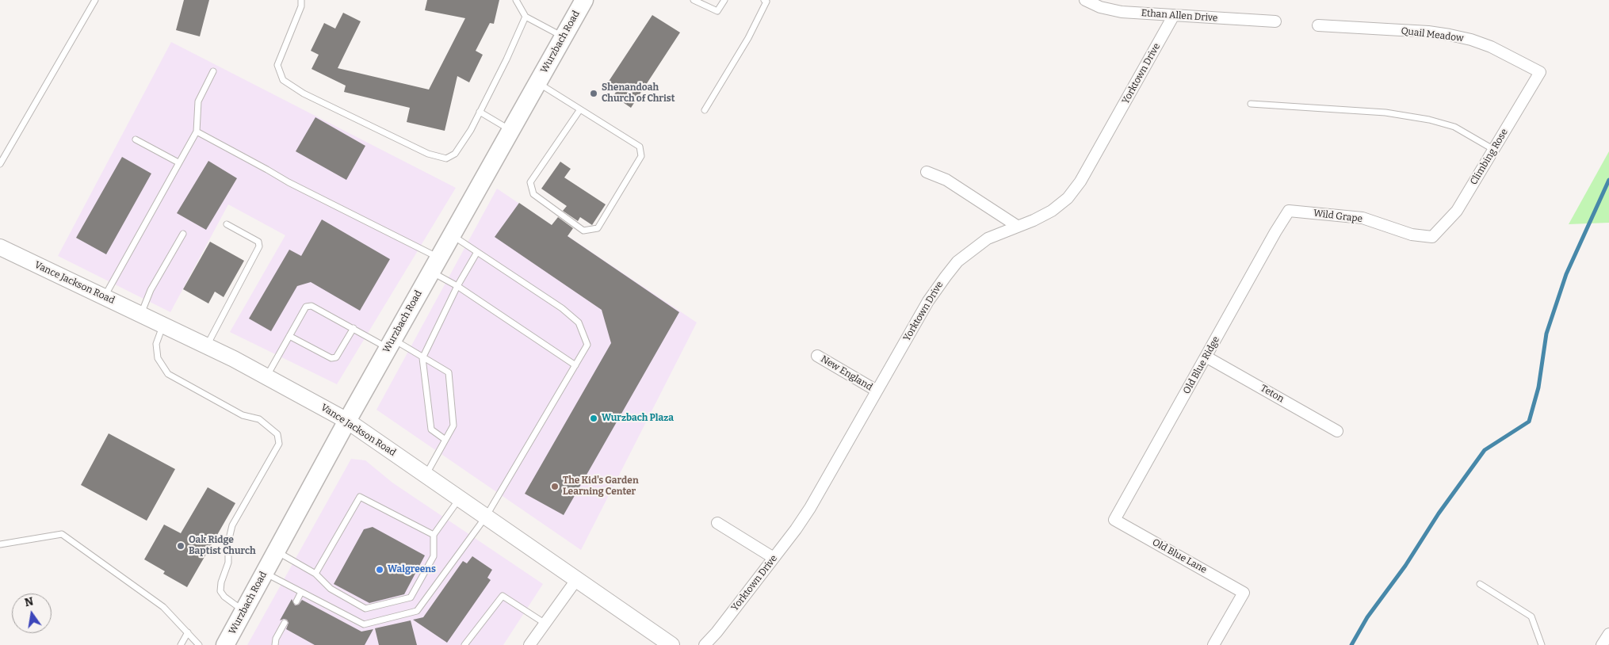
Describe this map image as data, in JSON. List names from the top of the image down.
{
  "streets": {
    "main road": ["Wurzbach Road", "Vance Jackson Road"],
    "street": [
      "Ethan Allen Drive",
      "Quail Meadow",
      "Yorktown Drive",
      "Climbing Rose",
      "Wild Grape",
      "Old Blue Ridge",
      "New England",
      "Teton",
      "Old Blue Lane"
    ]
  },
  "crossings": [
    ["Ethan Allen Drive", "Yorktown Drive"],
    ["Quail Meadow", "Climbing Rose"],
    ["Wurzbach Road", "Vance Jackson Road"],
    ["Yorktown Drive", "New England"],
    ["Climbing Rose", "Wild Grape"],
    ["Wild Grape", "Old Blue Ridge"],
    ["Old Blue Ridge", "Teton"],
    ["Old Blue Ridge", "Old Blue Lane"]
  ],
  "places": [
    "Shenandoah Church of Christ",
    "Wurzbach Plaza",
    "The Kid's Garden Learning Center",
    "Oak Ridge Baptist Church",
    "Walgreens"
  ],
  "north": "top"
}
